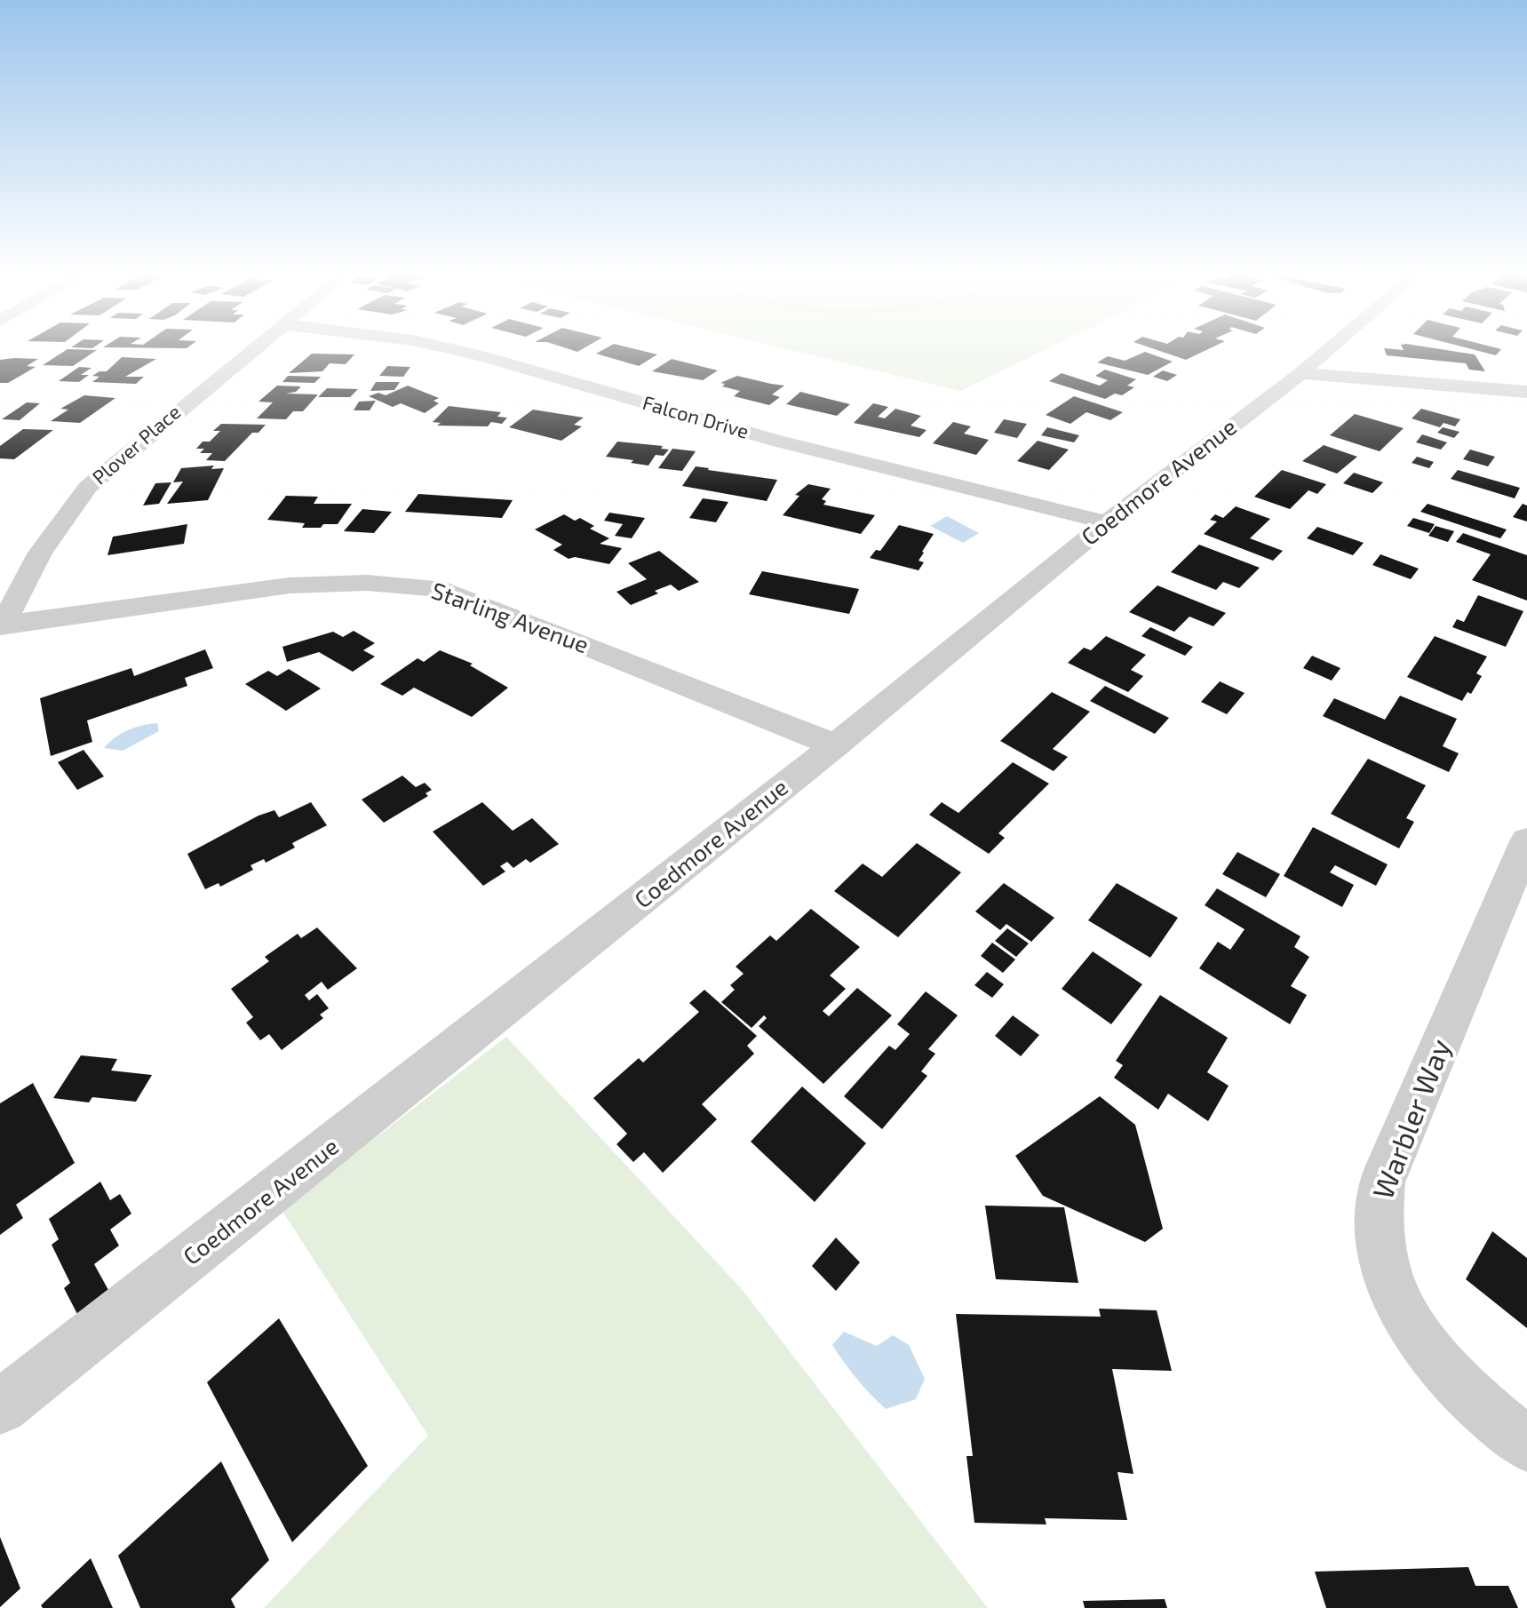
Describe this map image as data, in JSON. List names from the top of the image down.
{
  "streets": {
    "street": [
      "Falcon Drive",
      "Plover Place",
      "Coedmore Avenue",
      "Starling Avenue",
      "Warbler Way"
    ]
  },
  "crossings": [
    ["Falcon Drive", "Coedmore Avenue"],
    ["Plover Place", "Starling Avenue"],
    ["Coedmore Avenue", "Starling Avenue"]
  ]
}
